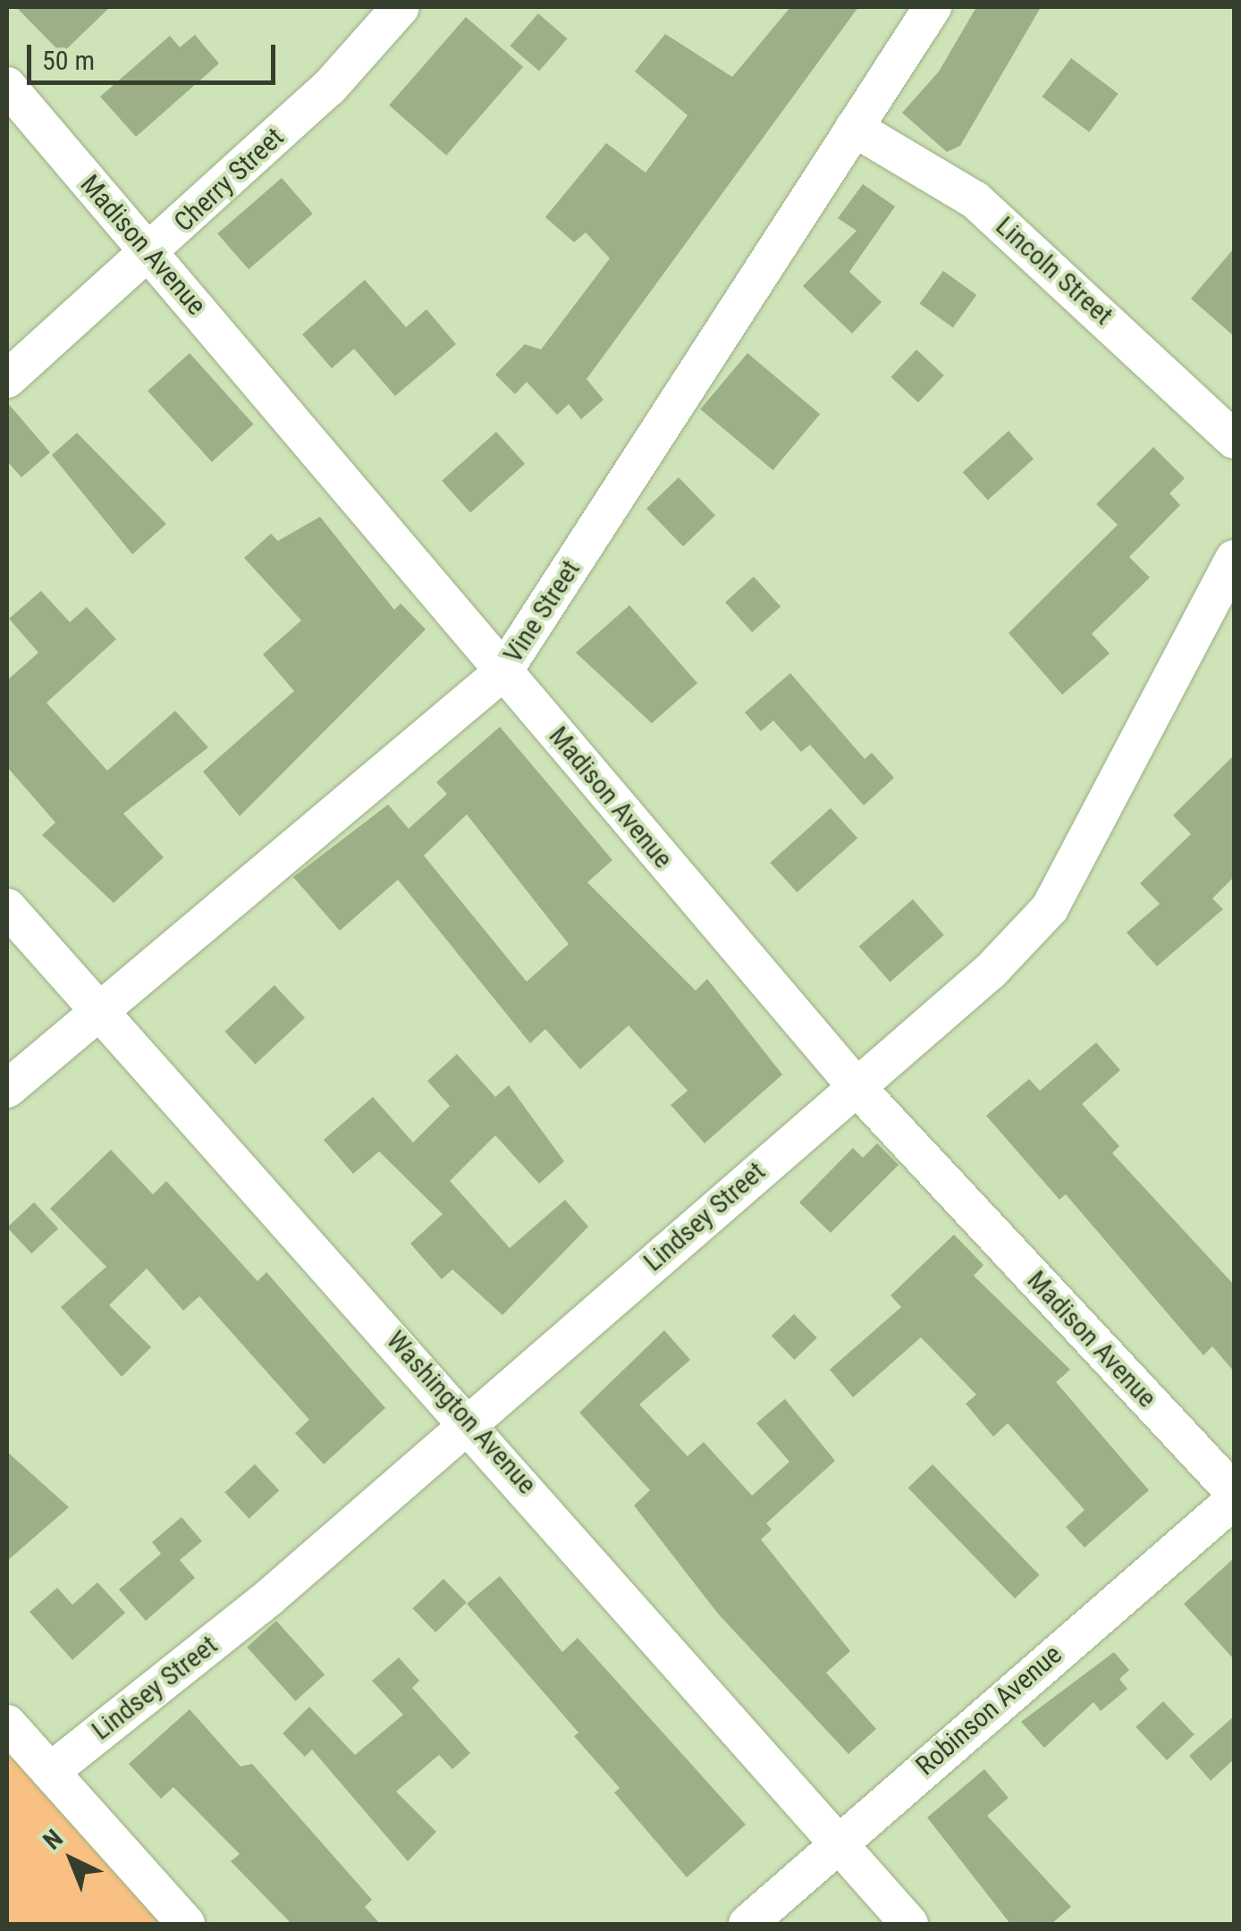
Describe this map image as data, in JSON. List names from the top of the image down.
{
  "streets": {
    "street": [
      "Cherry Street",
      "Madison Avenue",
      "Lincoln Street",
      "Vine Street",
      "Lindsey Street",
      "Washington Avenue",
      "Robinson Avenue"
    ]
  },
  "crossings": [
    ["Cherry Street", "Madison Avenue"],
    ["Madison Avenue", "Vine Street"],
    ["Madison Avenue", "Lindsey Street"],
    ["Lincoln Street", "Vine Street"],
    ["Vine Street", "Washington Avenue"],
    ["Lindsey Street", "Washington Avenue"],
    ["Washington Avenue", "Robinson Avenue"]
  ],
  "scale_bar": "50 m",
  "north": "top left"
}
